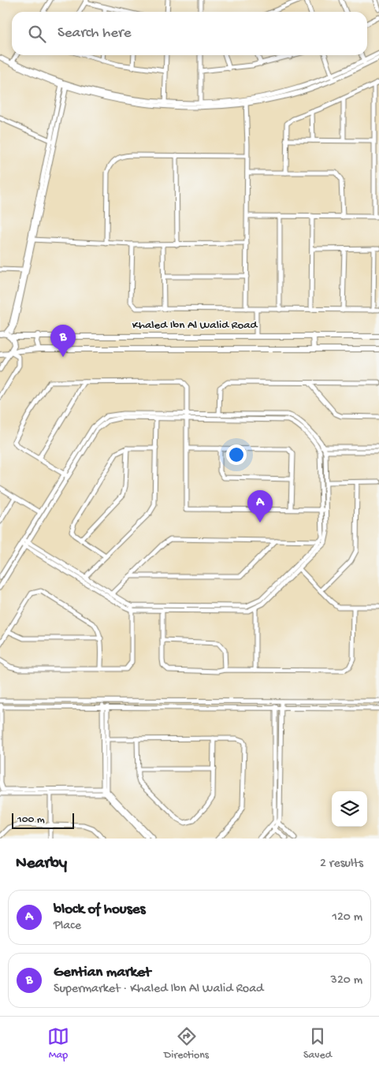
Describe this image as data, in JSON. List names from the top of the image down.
{
  "streets": {
    "street": ["Khaled Ibn Al Walid Road"]
  },
  "scale_bar": "100 m",
  "page": {
    "search": "Search here",
    "pins": ["B", "A"],
    "scale": "100 m",
    "heading": ["Nearby", "2 results"],
    "list": [
      {
        "mark": "A",
        "name": "block of houses",
        "note": "Place",
        "value": "120 m"
      },
      {
        "mark": "B",
        "name": "Gentian market",
        "note": "Supermarket · Khaled Ibn Al Walid Road",
        "value": "320 m"
      }
    ],
    "nav": ["Map", "Directions", "Saved"]
  }
}
